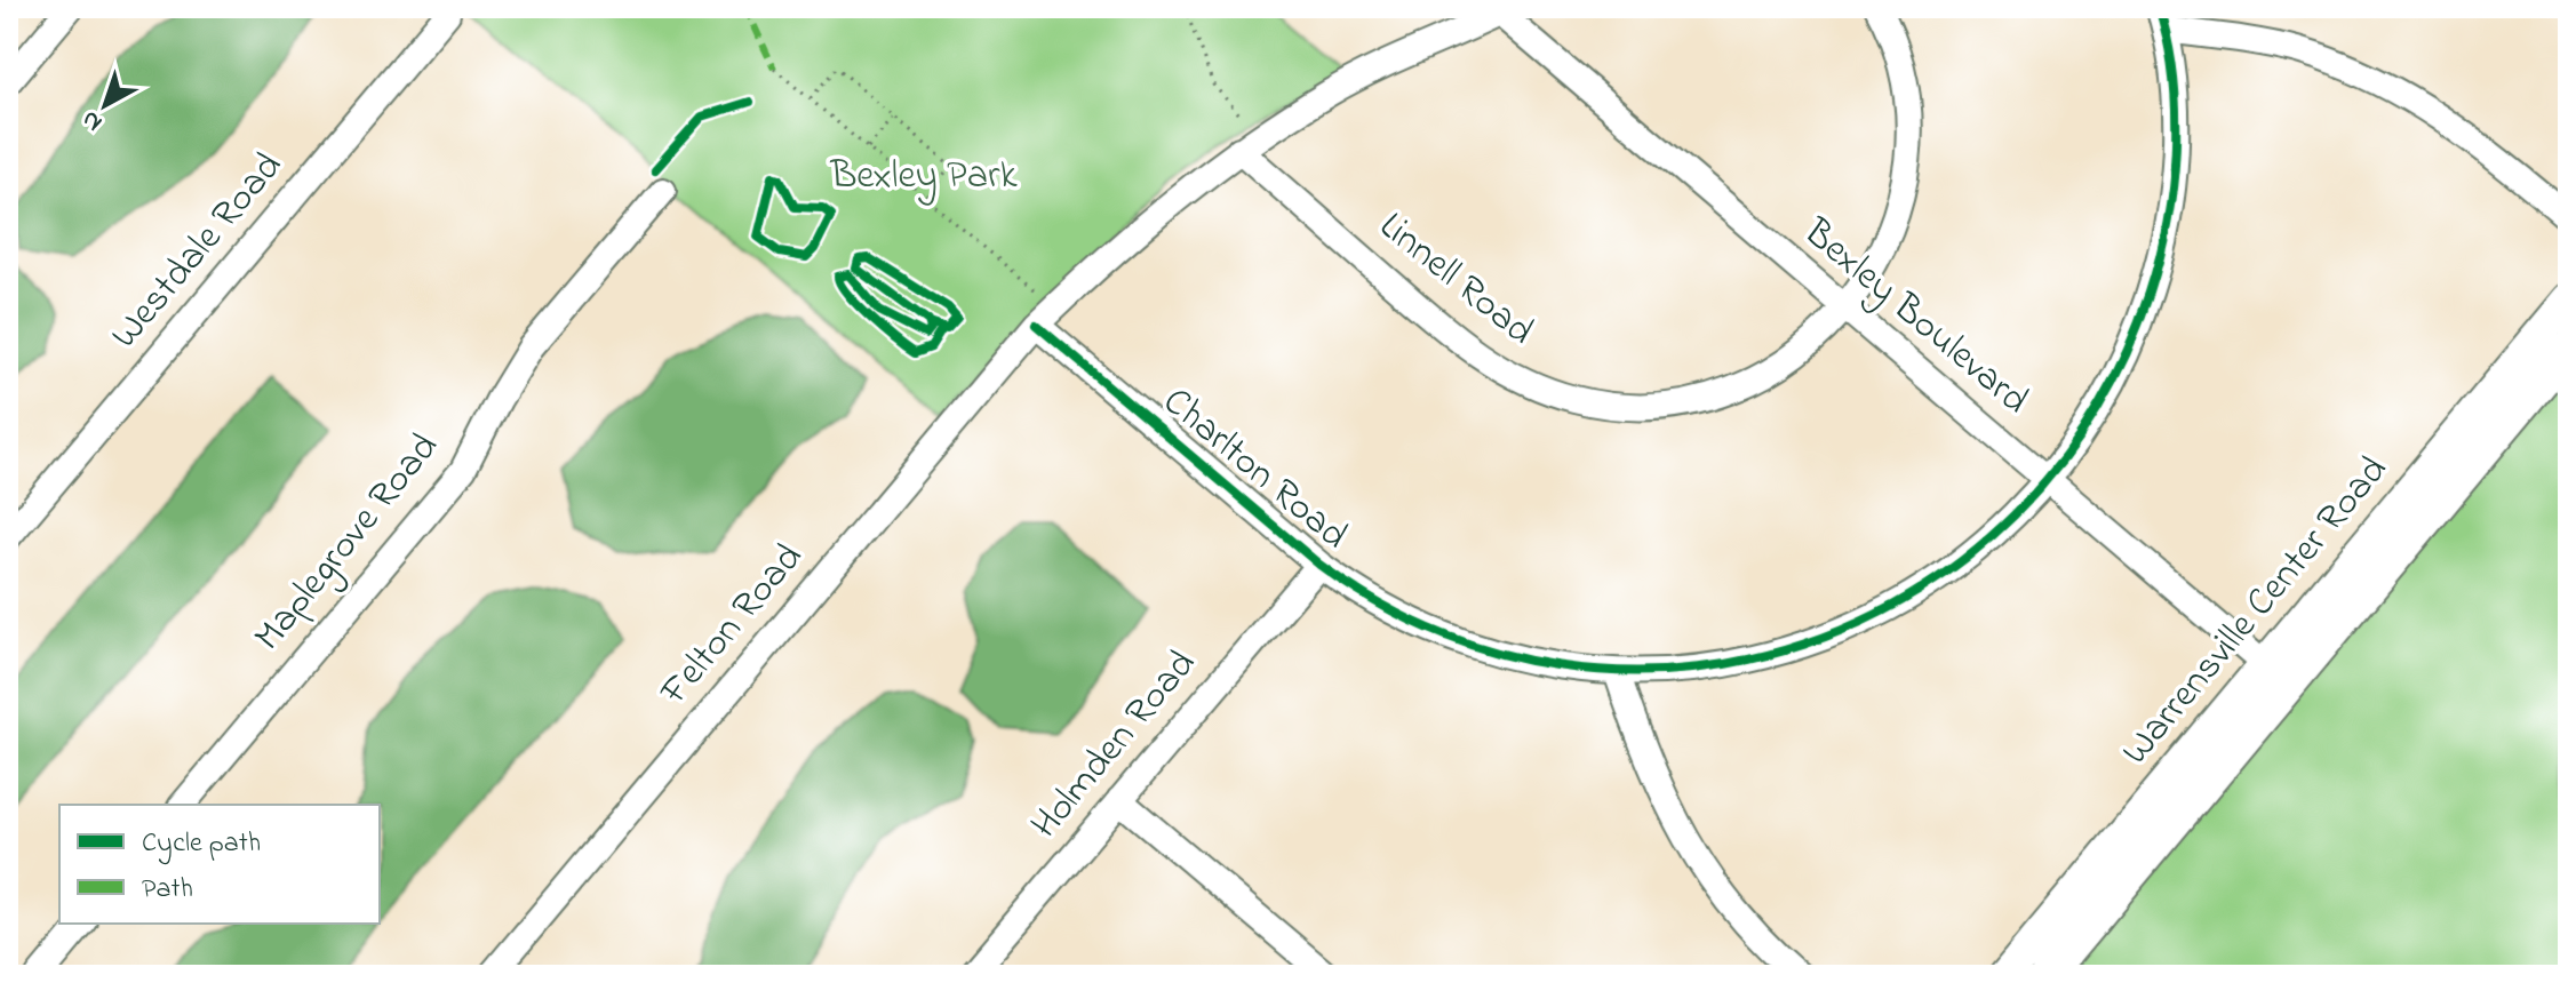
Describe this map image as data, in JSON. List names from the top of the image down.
{
  "streets": {
    "main road": ["Warrensville Center Road"],
    "street": [
      "Westdale Road",
      "Linnell Road",
      "Bexley Boulevard",
      "Charlton Road",
      "Maplegrove Road",
      "Felton Road",
      "Holmden Road"
    ]
  },
  "crossings": [
    ["Linnell Road", "Bexley Boulevard"],
    ["Linnell Road", "Felton Road"],
    ["Bexley Boulevard", "Charlton Road"],
    ["Bexley Boulevard", "Warrensville Center Road"],
    ["Bexley Boulevard", "Felton Road"],
    ["Charlton Road", "Felton Road"],
    ["Charlton Road", "Holmden Road"]
  ],
  "parks": ["Bexley Park"],
  "legend": ["Cycle path", "Path"],
  "north": "bottom left"
}
